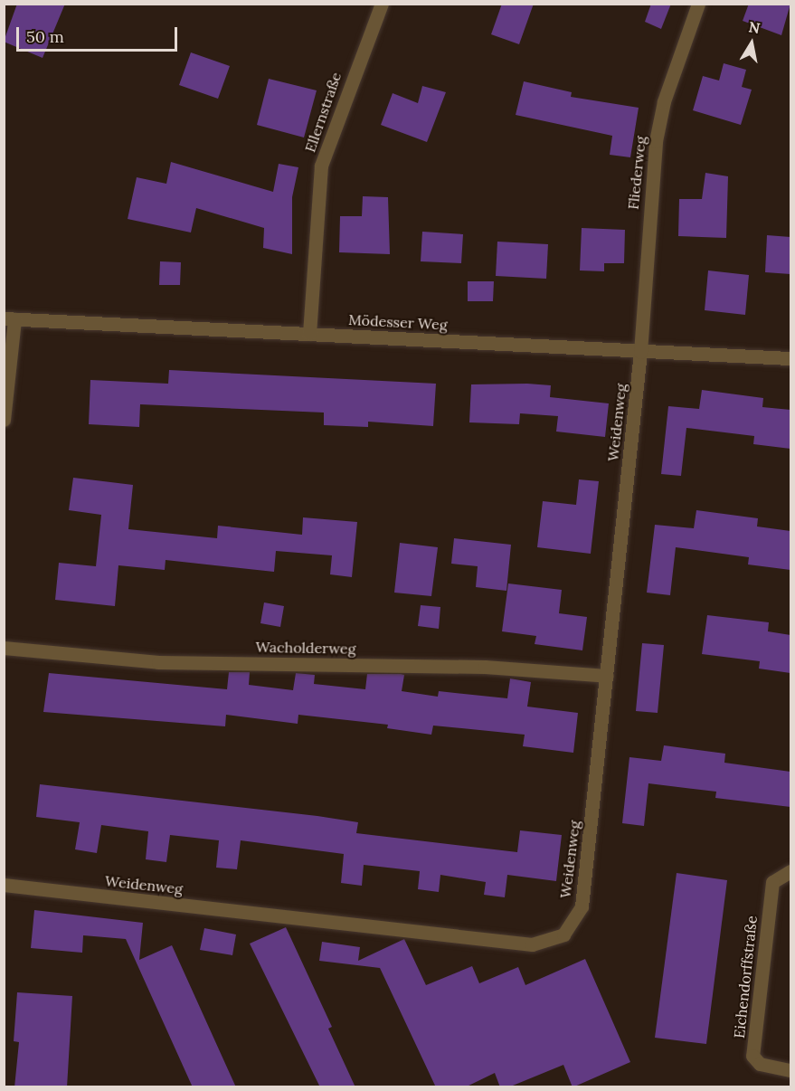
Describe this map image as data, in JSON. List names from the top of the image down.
{
  "streets": {
    "street": [
      "Ellernstraße",
      "Fliederweg",
      "Mödesser Weg",
      "Weidenweg",
      "Wacholderweg",
      "Eichendorffstraße"
    ]
  },
  "crossings": [
    ["Ellernstraße", "Mödesser Weg"],
    ["Fliederweg", "Mödesser Weg"],
    ["Fliederweg", "Weidenweg"],
    ["Mödesser Weg", "Weidenweg"],
    ["Weidenweg", "Wacholderweg"]
  ],
  "scale_bar": "50 m",
  "north": "top"
}
